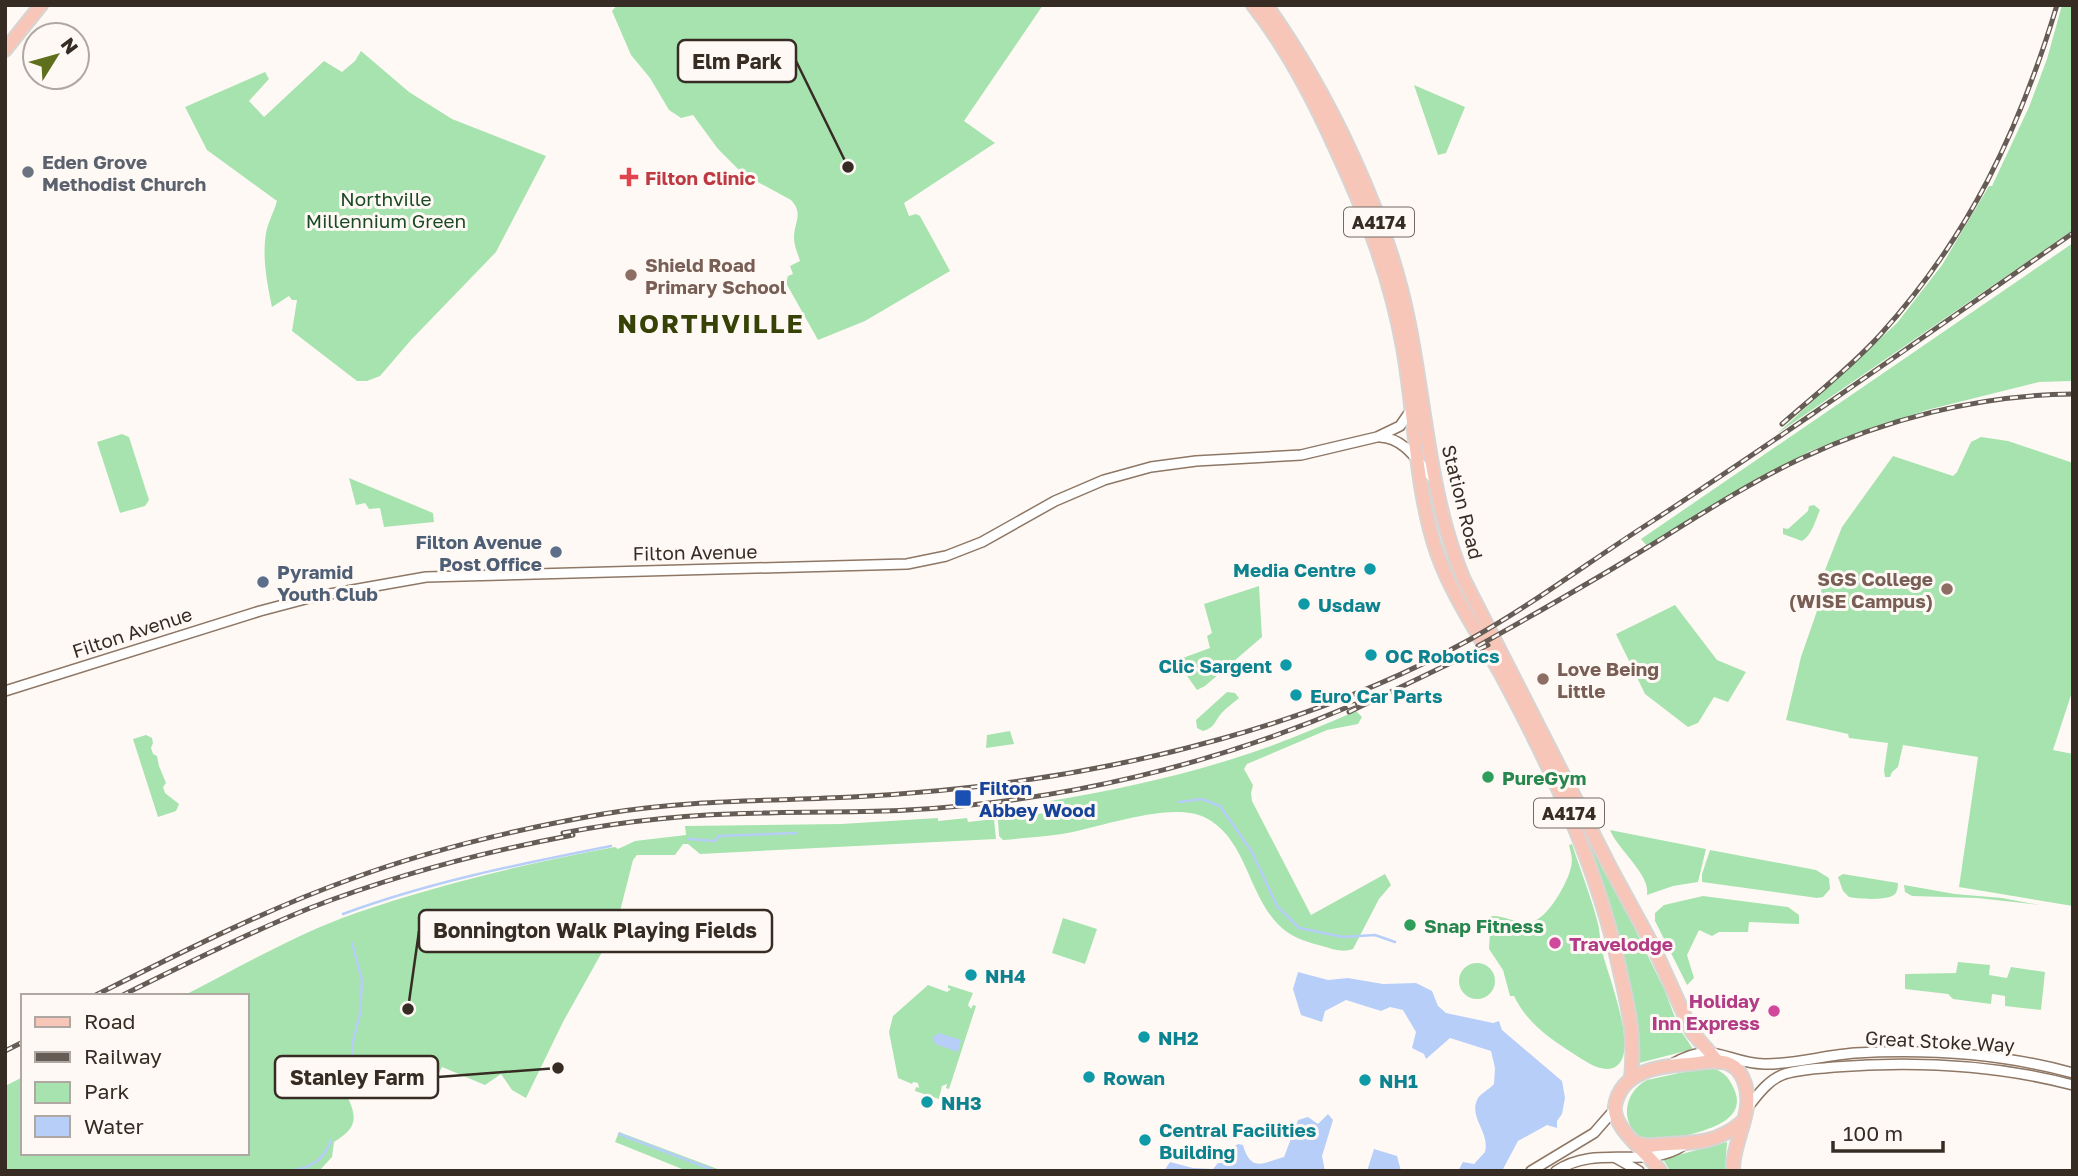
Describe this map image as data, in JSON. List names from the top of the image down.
{
  "streets": {
    "main road": ["A4174", "Station Road"],
    "street": ["Filton Avenue", "Great Stoke Way"]
  },
  "crossings": [
    ["Station Road", "Filton Avenue"],
    ["Station Road", "Great Stoke Way"]
  ],
  "districts": ["NORTHVILLE"],
  "parks": ["Northville Millennium Green"],
  "places": {
    "other": [
      "Elm Park",
      "Eden Grove Methodist Church",
      "Shield Road Primary School",
      "Filton Avenue Post Office",
      "Media Centre",
      "Pyramid Youth Club",
      "SGS College (WISE Campus)",
      "Usdaw",
      "OC Robotics",
      "Clic Sargent",
      "Love Being Little",
      "Euro Car Parts",
      "PureGym",
      "Snap Fitness",
      "Travelodge",
      "NH4",
      "Bonnington Walk Playing Fields",
      "Holiday Inn Express",
      "NH2",
      "Stanley Farm",
      "Rowan",
      "NH1",
      "NH3",
      "Central Facilities Building"
    ],
    "health": ["Filton Clinic"],
    "transit": ["Filton Abbey Wood"]
  },
  "legend": [
    "Road",
    "Railway",
    "Park",
    "Water"
  ],
  "scale_bar": "100 m",
  "north": "top right"
}
